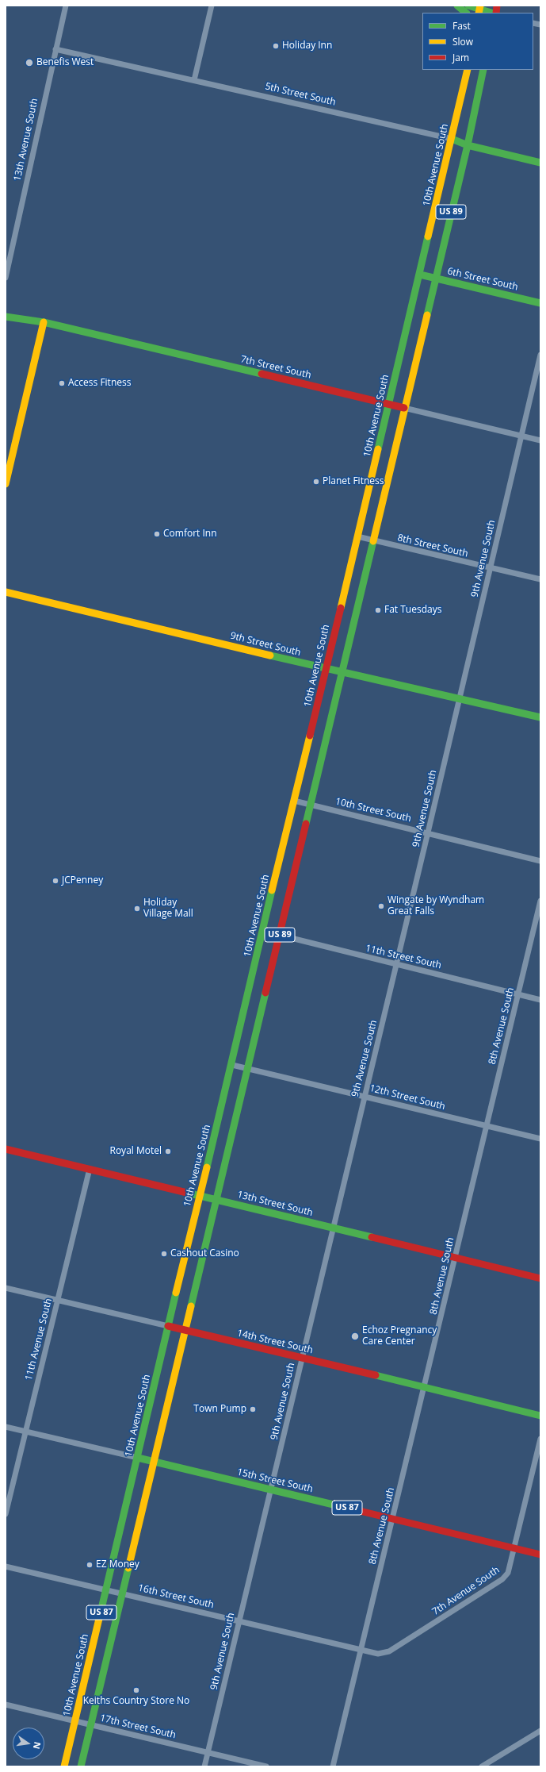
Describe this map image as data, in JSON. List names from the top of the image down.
{
  "streets": {
    "main road": [
      "5th Street South",
      "10th Avenue South",
      "US 89",
      "6th Street South",
      "7th Street South",
      "9th Street South",
      "13th Street South",
      "14th Street South",
      "15th Street South",
      "US 87"
    ],
    "street": [
      "13th Avenue South",
      "8th Street South",
      "9th Avenue South",
      "10th Street South",
      "11th Street South",
      "8th Avenue South",
      "12th Street South",
      "11th Avenue South",
      "7th Avenue South",
      "16th Street South",
      "17th Street South"
    ]
  },
  "crossings": [
    ["5th Street South", "13th Avenue South"],
    ["5th Street South", "10th Avenue South"],
    ["5th Street South", "US 89"],
    ["10th Avenue South", "6th Street South"],
    ["10th Avenue South", "7th Street South"],
    ["10th Avenue South", "8th Street South"],
    ["10th Avenue South", "9th Street South"],
    ["10th Avenue South", "10th Street South"],
    ["10th Avenue South", "11th Street South"],
    ["10th Avenue South", "12th Street South"],
    ["10th Avenue South", "13th Street South"],
    ["10th Avenue South", "14th Street South"],
    ["10th Avenue South", "15th Street South"],
    ["10th Avenue South", "16th Street South"],
    ["10th Avenue South", "17th Street South"],
    ["US 89", "6th Street South"],
    ["US 89", "7th Street South"],
    ["US 89", "8th Street South"],
    ["US 89", "9th Street South"],
    ["US 89", "10th Street South"],
    ["US 89", "11th Street South"],
    ["US 89", "12th Street South"],
    ["US 89", "13th Street South"],
    ["US 89", "14th Street South"],
    ["US 89", "15th Street South"],
    ["US 89", "US 87"],
    ["7th Street South", "9th Avenue South"],
    ["8th Street South", "9th Avenue South"],
    ["9th Avenue South", "9th Street South"],
    ["9th Avenue South", "10th Street South"],
    ["9th Avenue South", "11th Street South"],
    ["9th Avenue South", "12th Street South"],
    ["9th Avenue South", "13th Street South"],
    ["9th Avenue South", "14th Street South"],
    ["9th Avenue South", "15th Street South"],
    ["9th Avenue South", "16th Street South"],
    ["9th Avenue South", "17th Street South"],
    ["11th Street South", "8th Avenue South"],
    ["8th Avenue South", "12th Street South"],
    ["8th Avenue South", "13th Street South"],
    ["8th Avenue South", "14th Street South"],
    ["8th Avenue South", "15th Street South"],
    ["8th Avenue South", "7th Avenue South"],
    ["8th Avenue South", "16th Street South"],
    ["13th Street South", "11th Avenue South"],
    ["11th Avenue South", "14th Street South"],
    ["11th Avenue South", "15th Street South"],
    ["15th Street South", "US 87"],
    ["15th Street South", "7th Avenue South"],
    ["US 87", "16th Street South"],
    ["US 87", "17th Street South"],
    ["7th Avenue South", "16th Street South"]
  ],
  "places": [
    "Holiday Inn",
    "Benefis West",
    "Access Fitness",
    "Planet Fitness",
    "Comfort Inn",
    "Fat Tuesdays",
    "JCPenney",
    "Wingate by Wyndham Great Falls",
    "Holiday Village Mall",
    "Royal Motel",
    "Cashout Casino",
    "Echoz Pregnancy Care Center",
    "Town Pump",
    "EZ Money",
    "Keiths Country Store No"
  ],
  "legend": ["Fast", "Slow", "Jam"],
  "north": "right"
}
